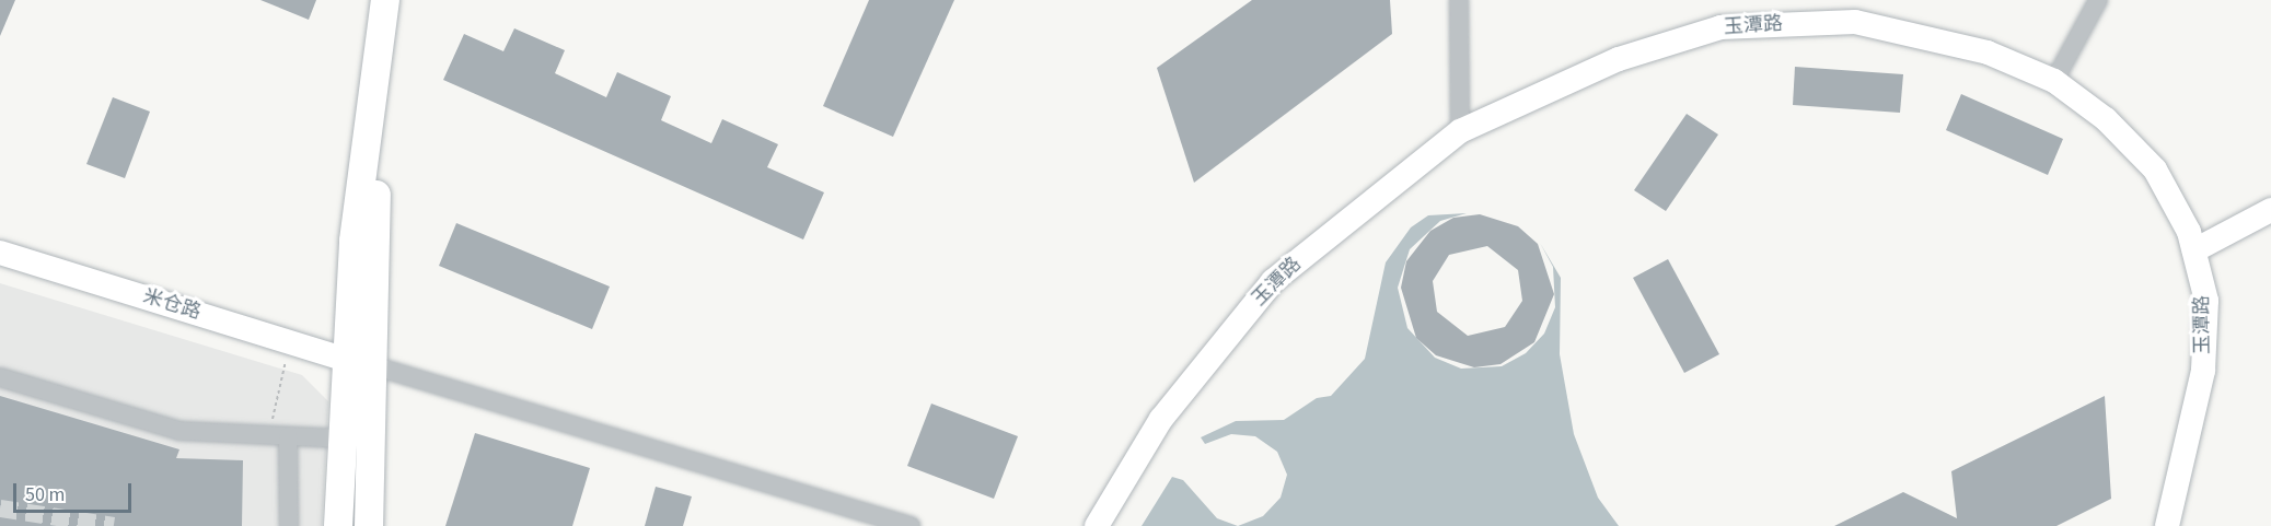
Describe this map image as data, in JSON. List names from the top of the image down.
{
  "streets": {
    "street": ["玉潭路", "米仓路"]
  },
  "scale_bar": "50 m"
}
